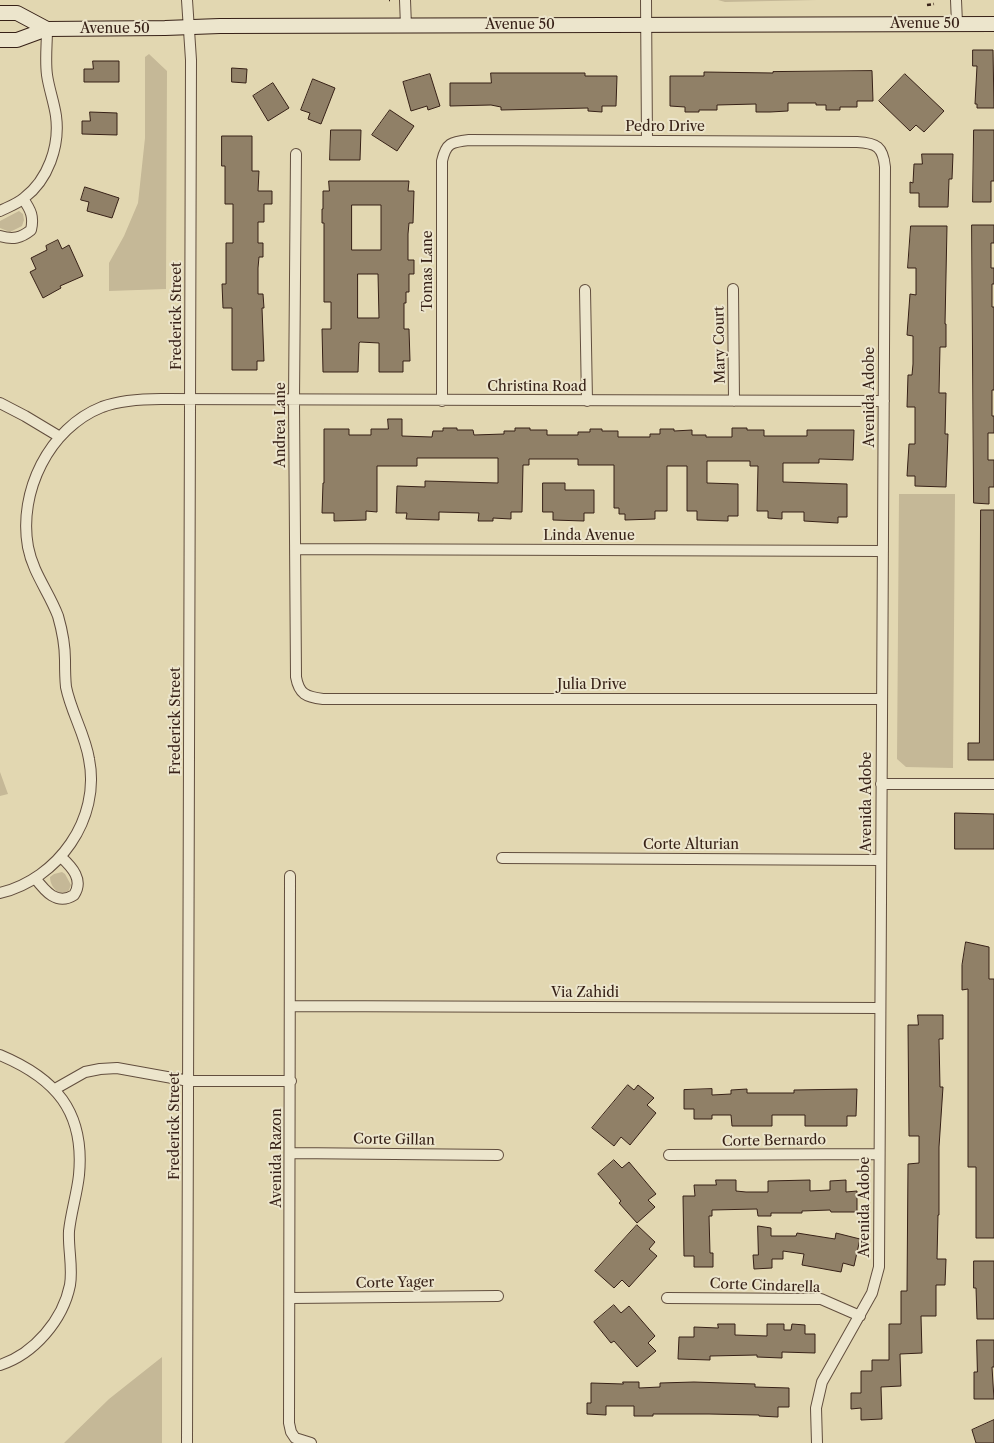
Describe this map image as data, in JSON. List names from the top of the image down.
{
  "streets": {
    "main road": ["Avenue 50"],
    "street": [
      "Pedro Drive",
      "Tomas Lane",
      "Frederick Street",
      "Mary Court",
      "Christina Road",
      "Avenida Adobe",
      "Andrea Lane",
      "Linda Avenue",
      "Julia Drive",
      "Corte Alturian",
      "Via Zahidi",
      "Corte Gillan",
      "Corte Bernardo",
      "Avenida Razon",
      "Corte Yager",
      "Corte Cindarella"
    ]
  },
  "crossings": [
    ["Avenue 50", "Frederick Street"],
    ["Pedro Drive", "Tomas Lane"],
    ["Pedro Drive", "Avenida Adobe"],
    ["Tomas Lane", "Christina Road"],
    ["Frederick Street", "Christina Road"],
    ["Mary Court", "Christina Road"],
    ["Christina Road", "Avenida Adobe"],
    ["Christina Road", "Andrea Lane"],
    ["Avenida Adobe", "Linda Avenue"],
    ["Avenida Adobe", "Julia Drive"],
    ["Avenida Adobe", "Corte Alturian"],
    ["Avenida Adobe", "Via Zahidi"],
    ["Avenida Adobe", "Corte Bernardo"],
    ["Avenida Adobe", "Corte Cindarella"],
    ["Andrea Lane", "Linda Avenue"],
    ["Andrea Lane", "Julia Drive"],
    ["Via Zahidi", "Avenida Razon"],
    ["Corte Gillan", "Avenida Razon"],
    ["Avenida Razon", "Corte Yager"]
  ]
}
